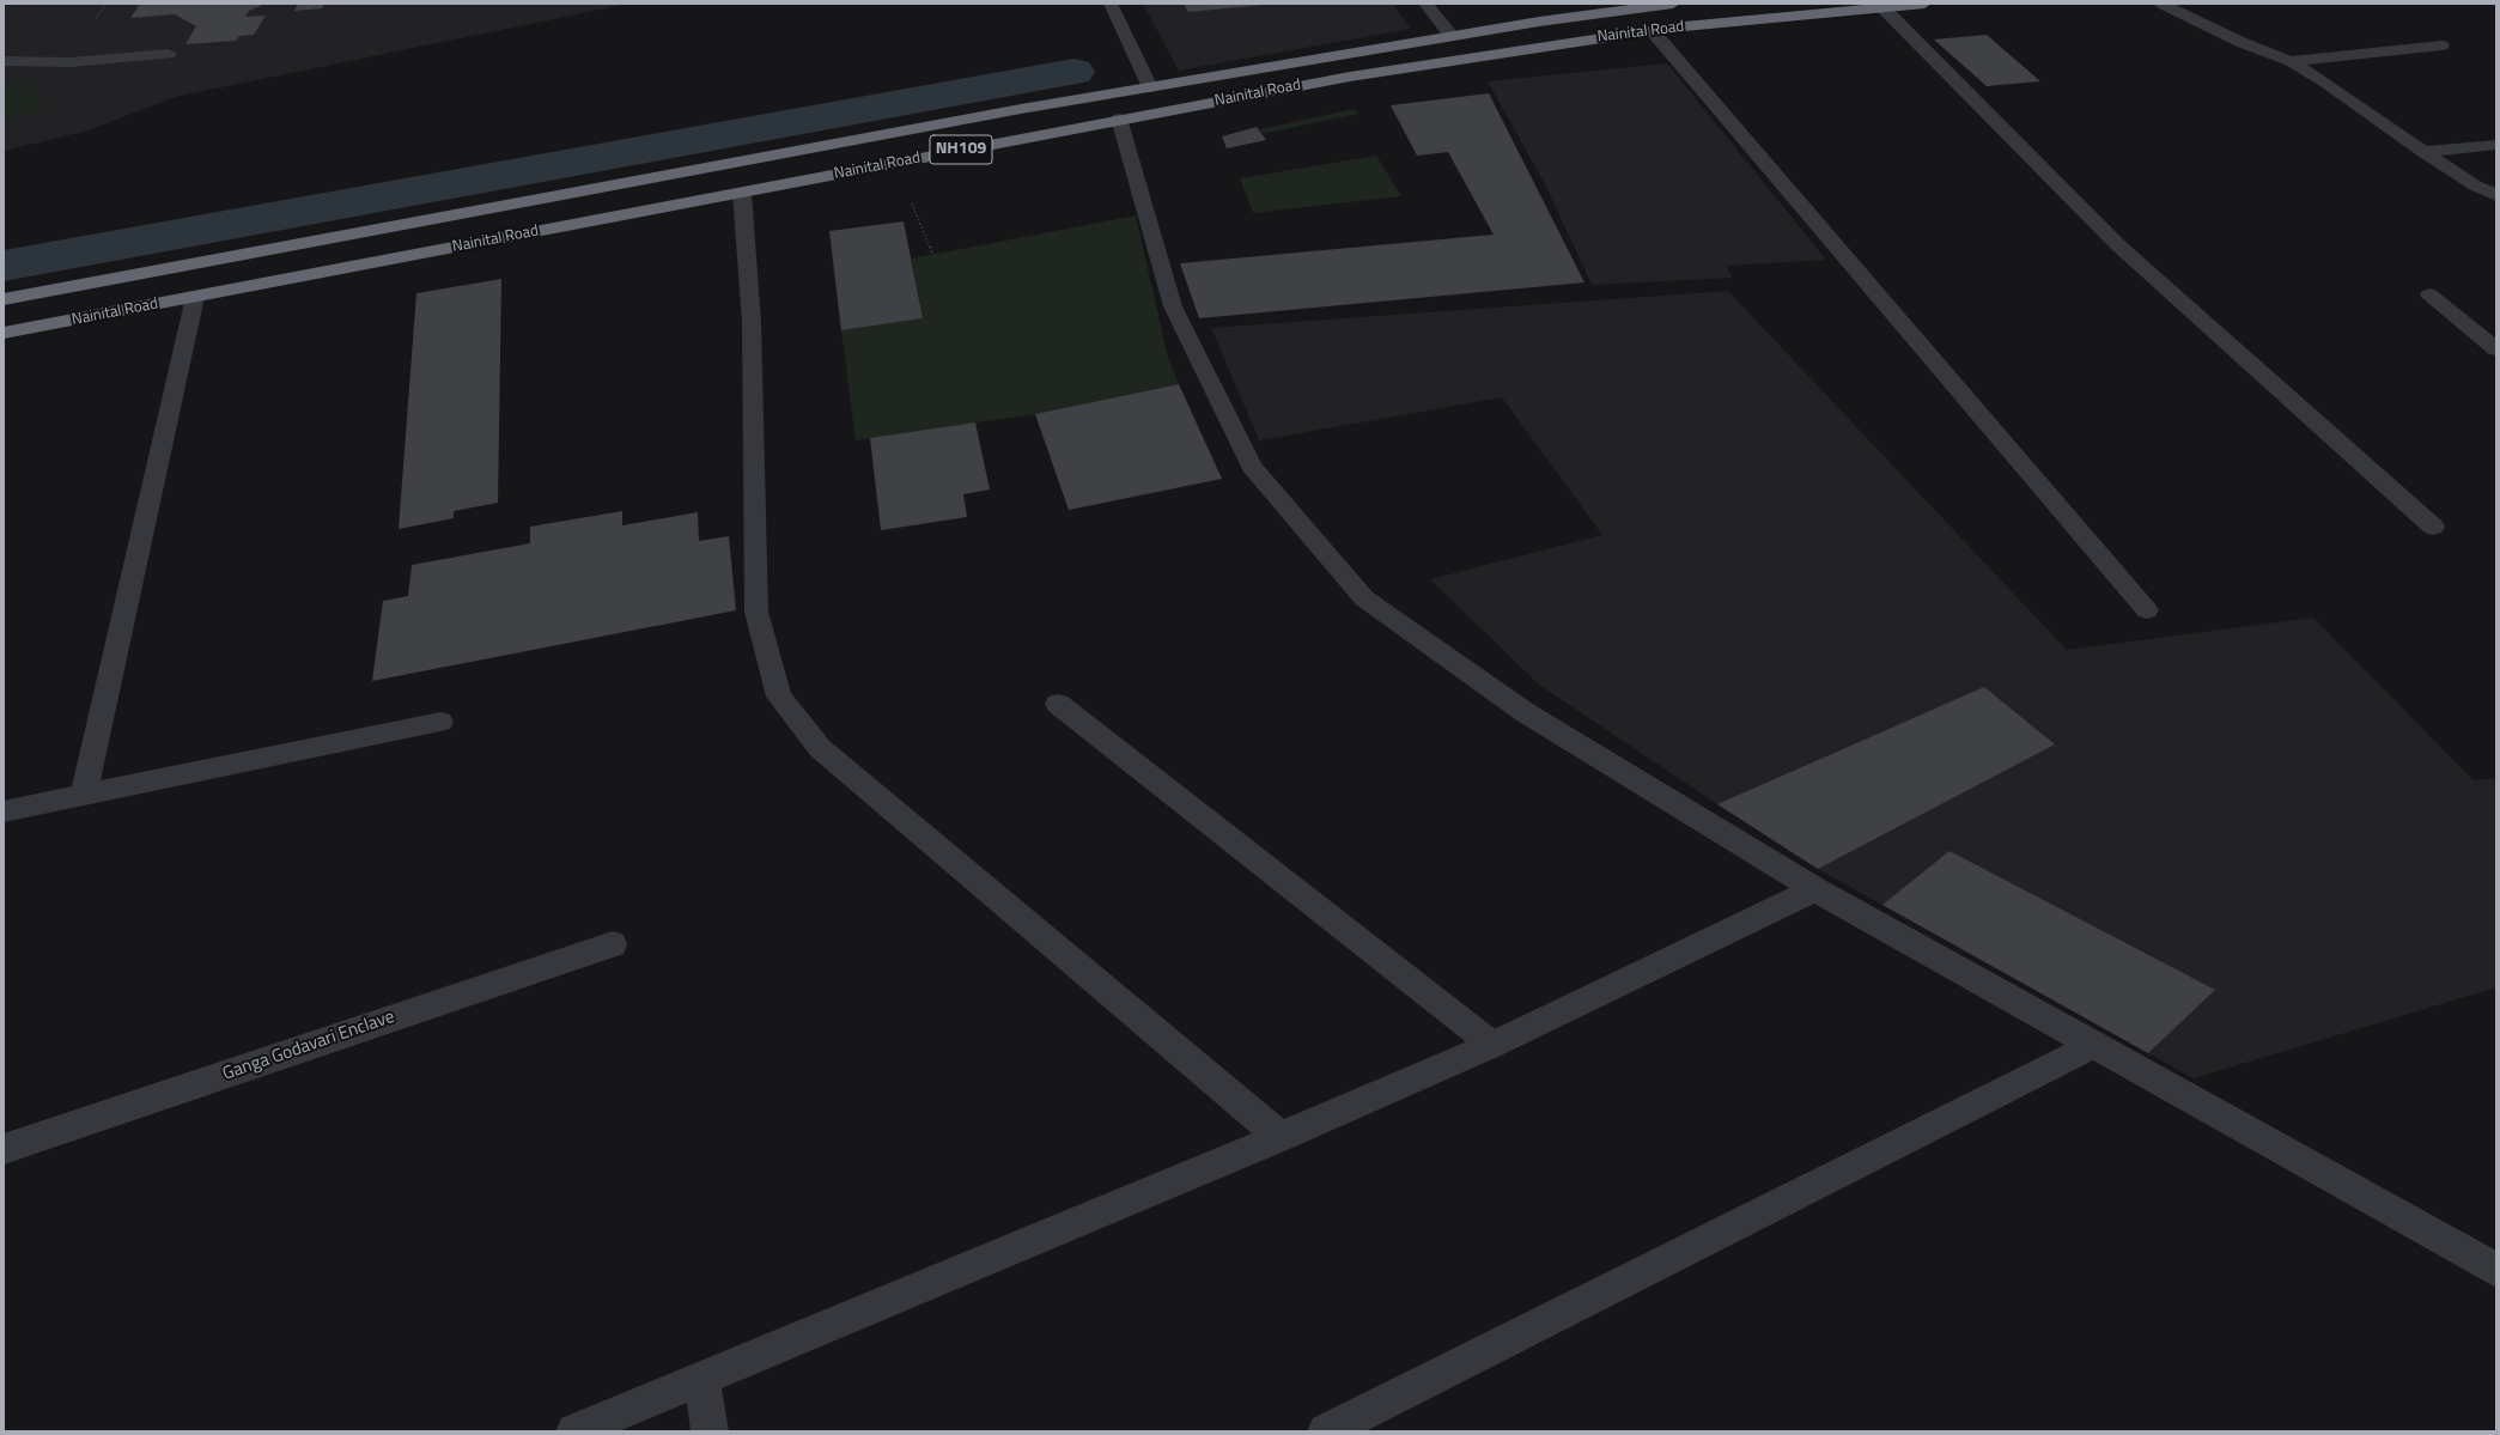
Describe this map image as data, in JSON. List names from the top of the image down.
{
  "streets": {
    "highway": ["Nainital Road", "NH109"],
    "street": ["Ganga Godavari Enclave"]
  }
}
